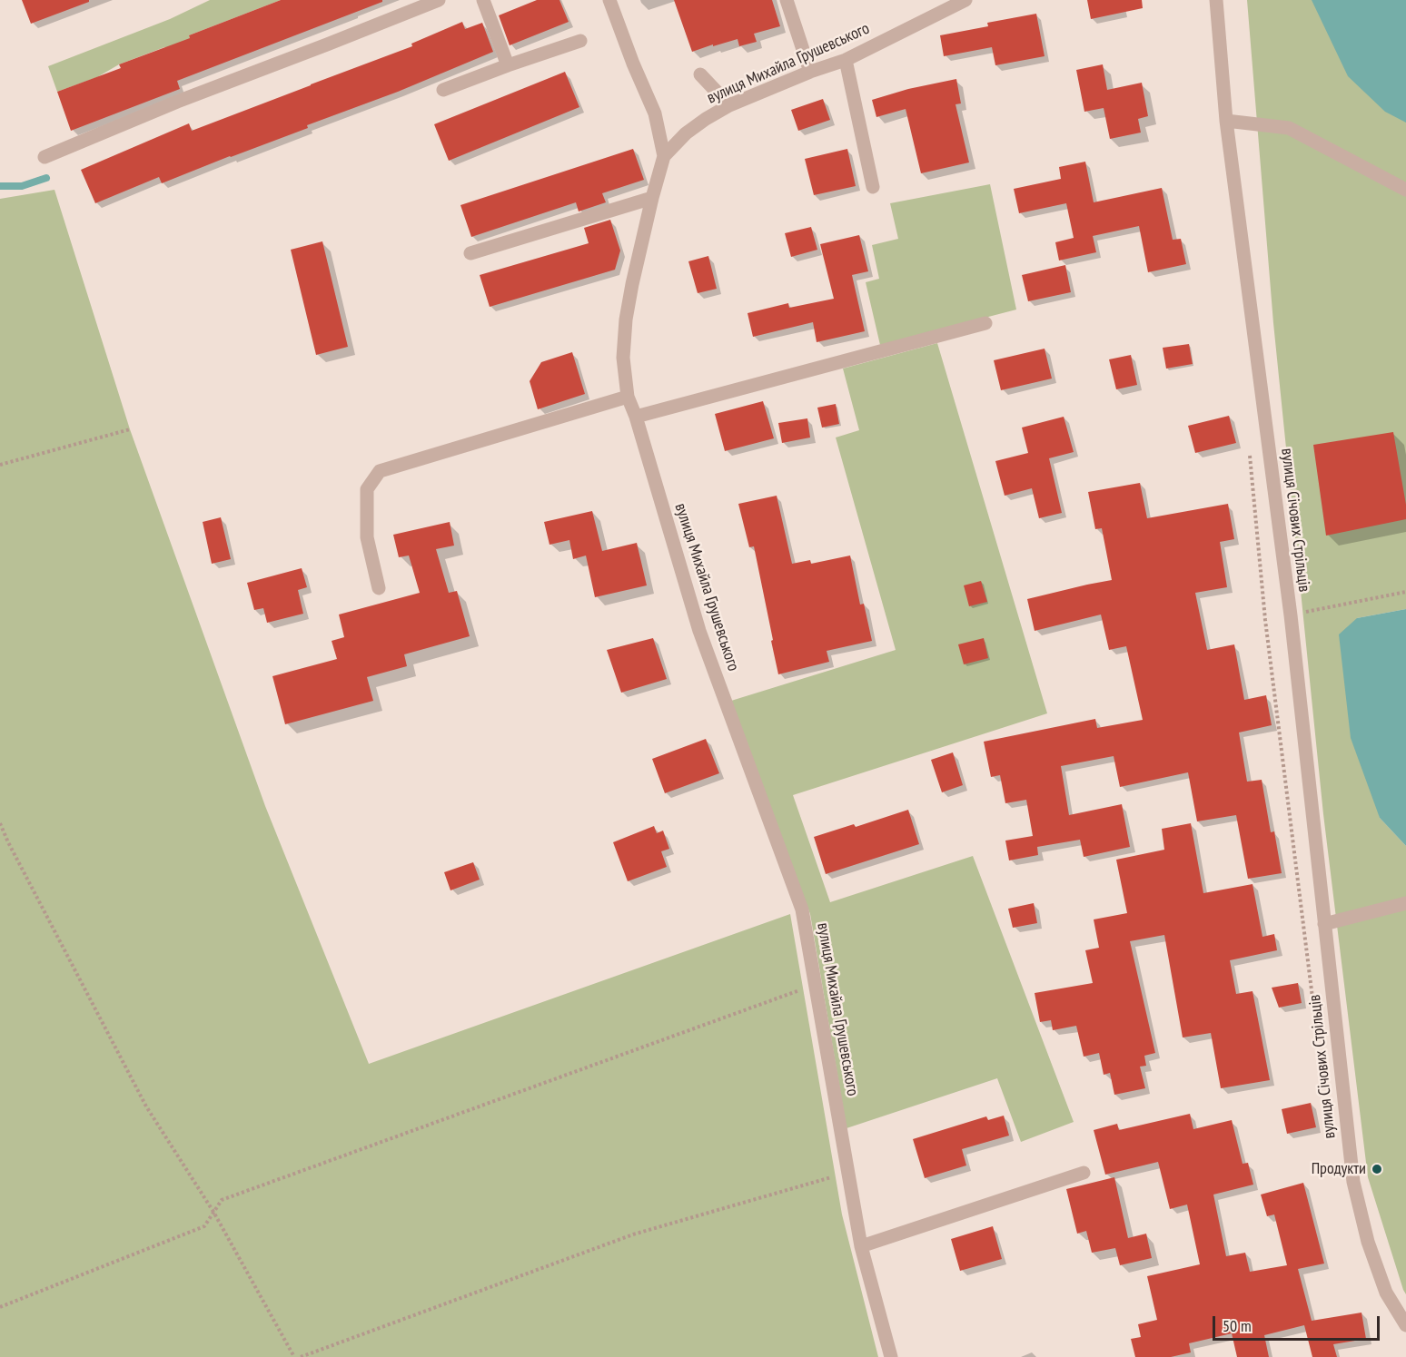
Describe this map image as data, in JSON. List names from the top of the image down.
{
  "streets": {
    "street": ["вулиця Михайла Грушевського", "вулиця Січових Стрільців"]
  },
  "places": ["Продукти"],
  "scale_bar": "50 m"
}
